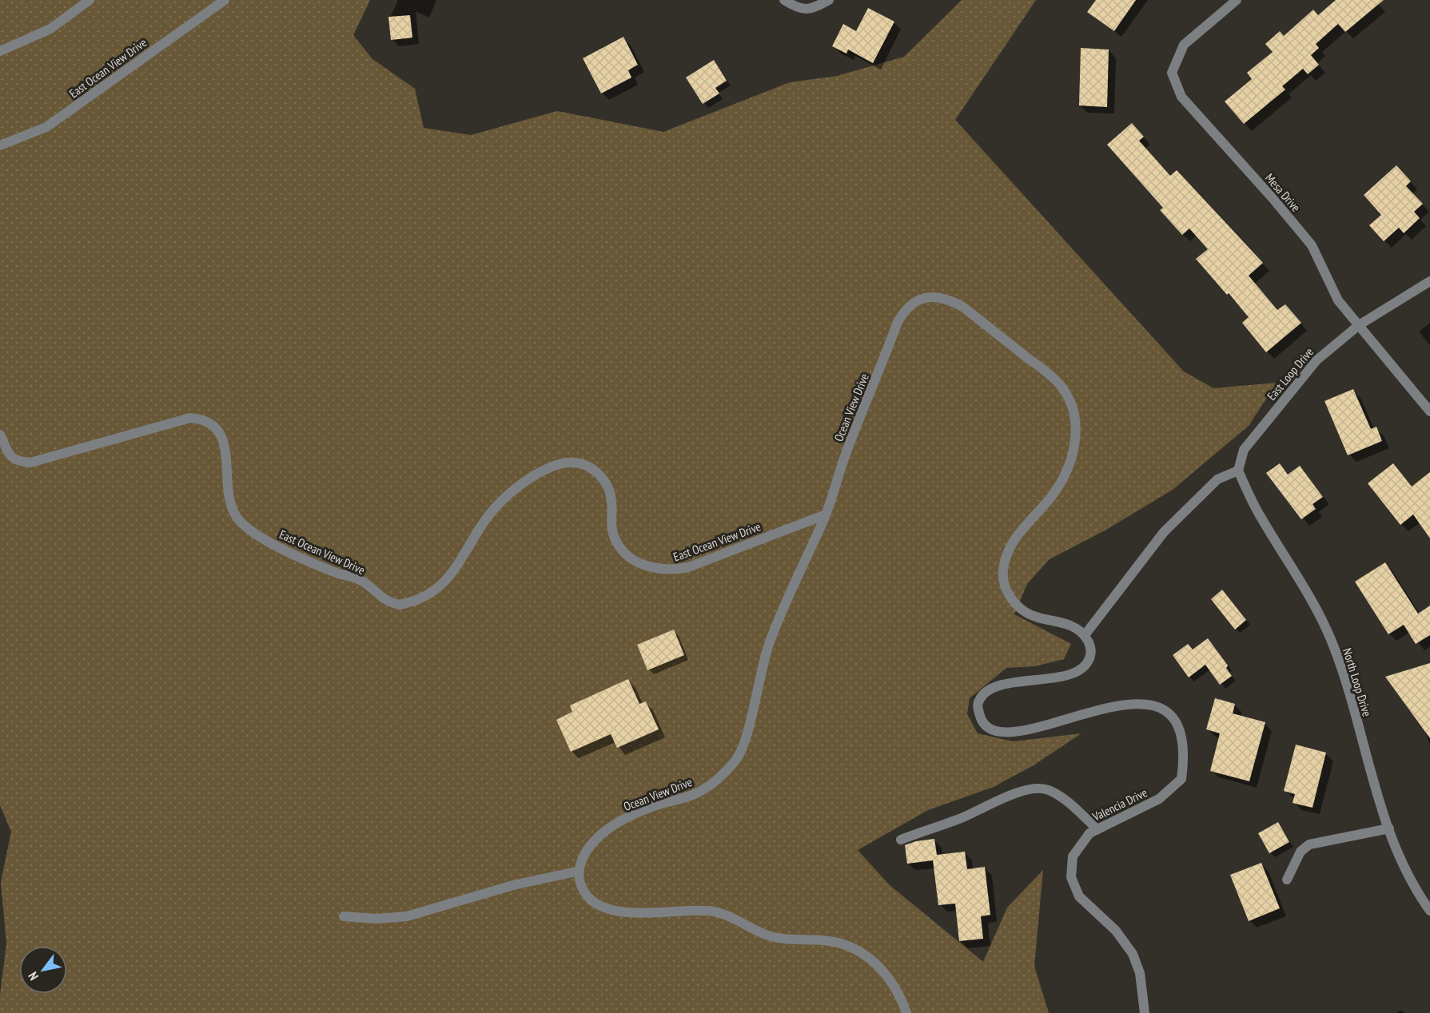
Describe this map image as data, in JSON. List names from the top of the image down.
{
  "streets": {
    "street": [
      "East Ocean View Drive",
      "Mesa Drive",
      "East Loop Drive",
      "Ocean View Drive",
      "North Loop Drive",
      "Valencia Drive"
    ]
  },
  "crossings": [
    ["East Ocean View Drive", "Ocean View Drive"],
    ["Mesa Drive", "East Loop Drive"],
    ["East Loop Drive", "North Loop Drive"],
    ["Ocean View Drive", "Valencia Drive"]
  ],
  "north": "bottom left"
}
